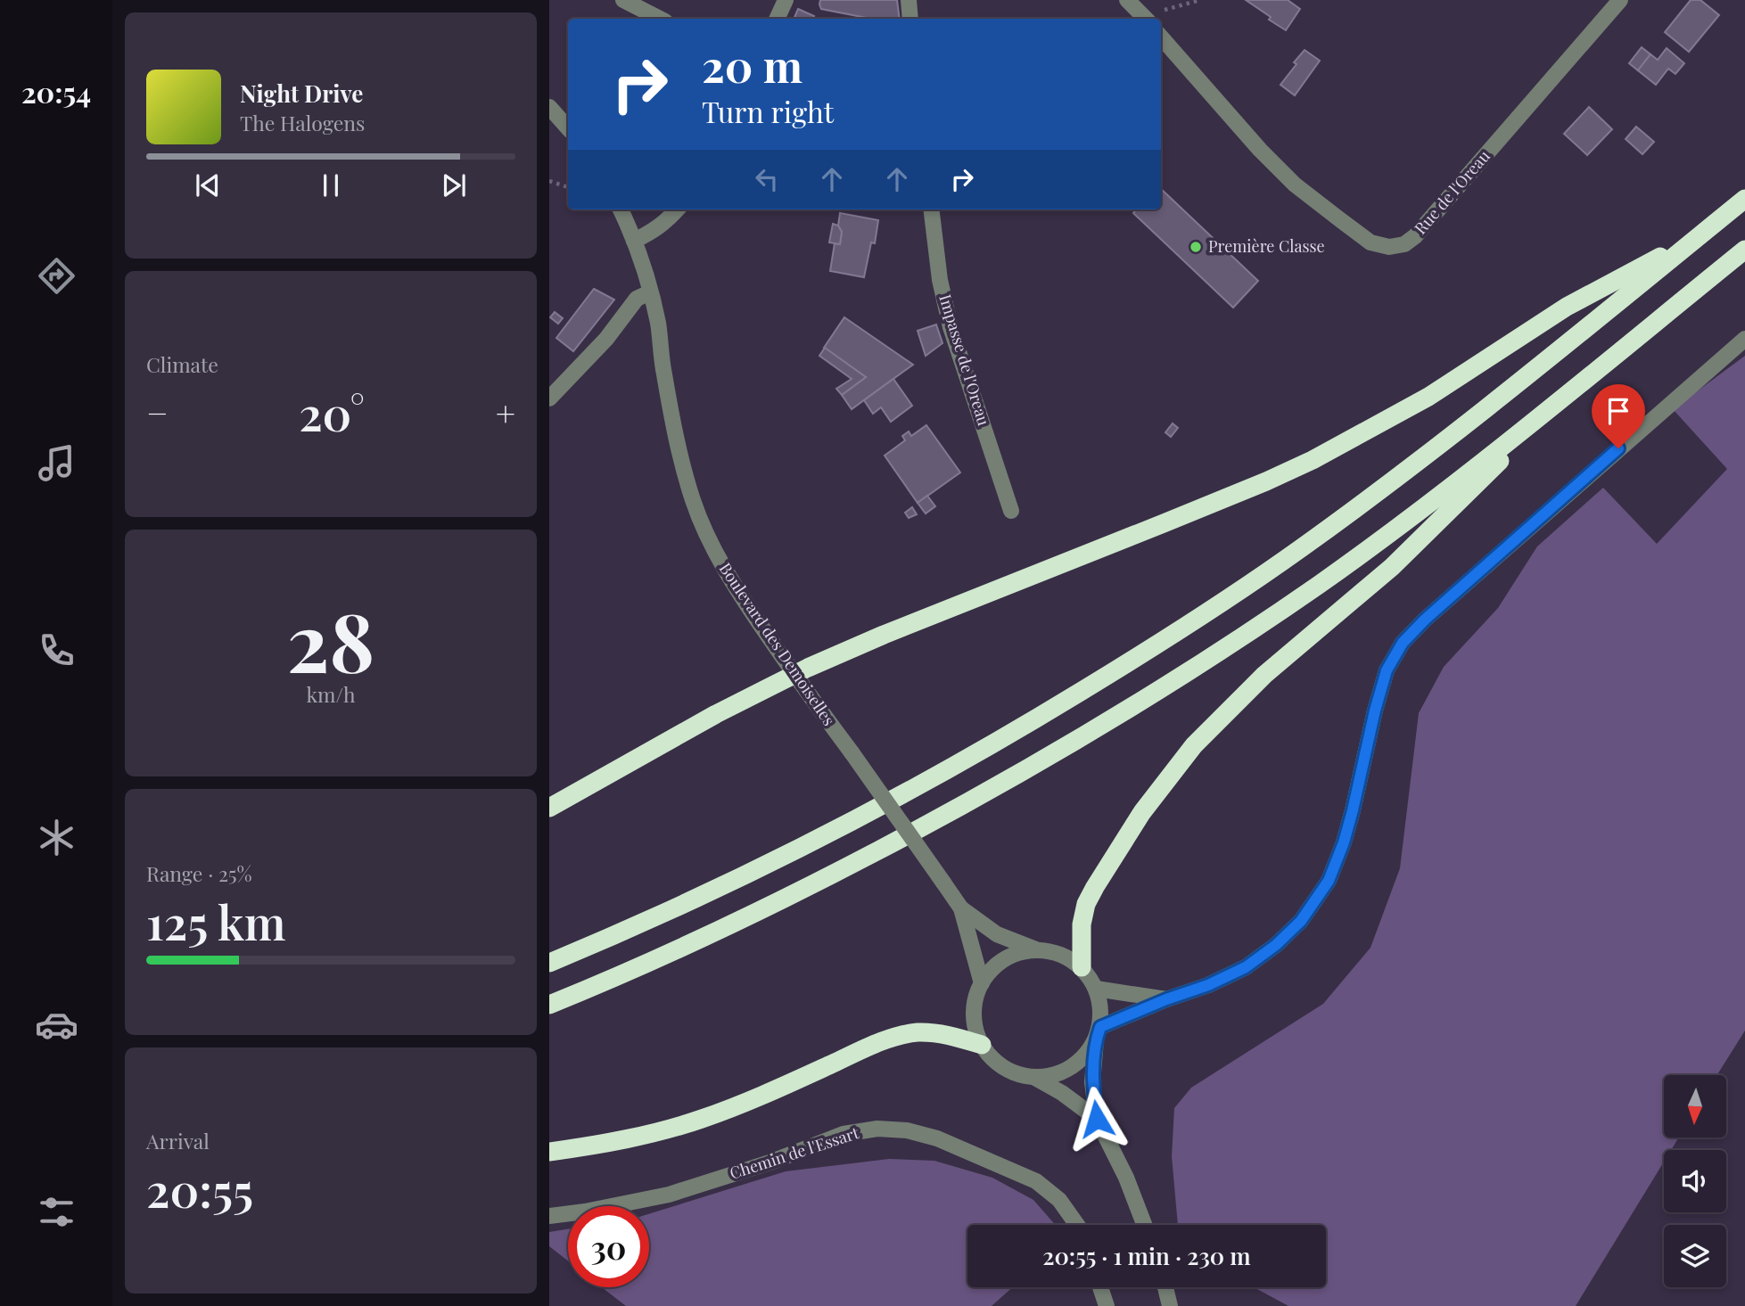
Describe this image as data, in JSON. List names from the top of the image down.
{
  "streets": {
    "street": [
      "Rue de l'Oreau",
      "Impasse de l'Oreau",
      "Boulevard des Demoiselles",
      "Chemin de l'Essart"
    ]
  },
  "places": ["Première Classe"],
  "north": "bottom",
  "page": {
    "tabs": "20:54",
    "turn": ["20 m", "Turn right"],
    "song": ["Night Drive", "The Halogens"],
    "tile": [
      "Climate",
      ["28", "km/h"],
      ["Range · 25%", "125 km"],
      ["Arrival", "20:55"]
    ],
    "heat": ["−", "20°", "+"],
    "limit": "30",
    "trip": "20:55 · 1 min · 230 m"
  }
}
